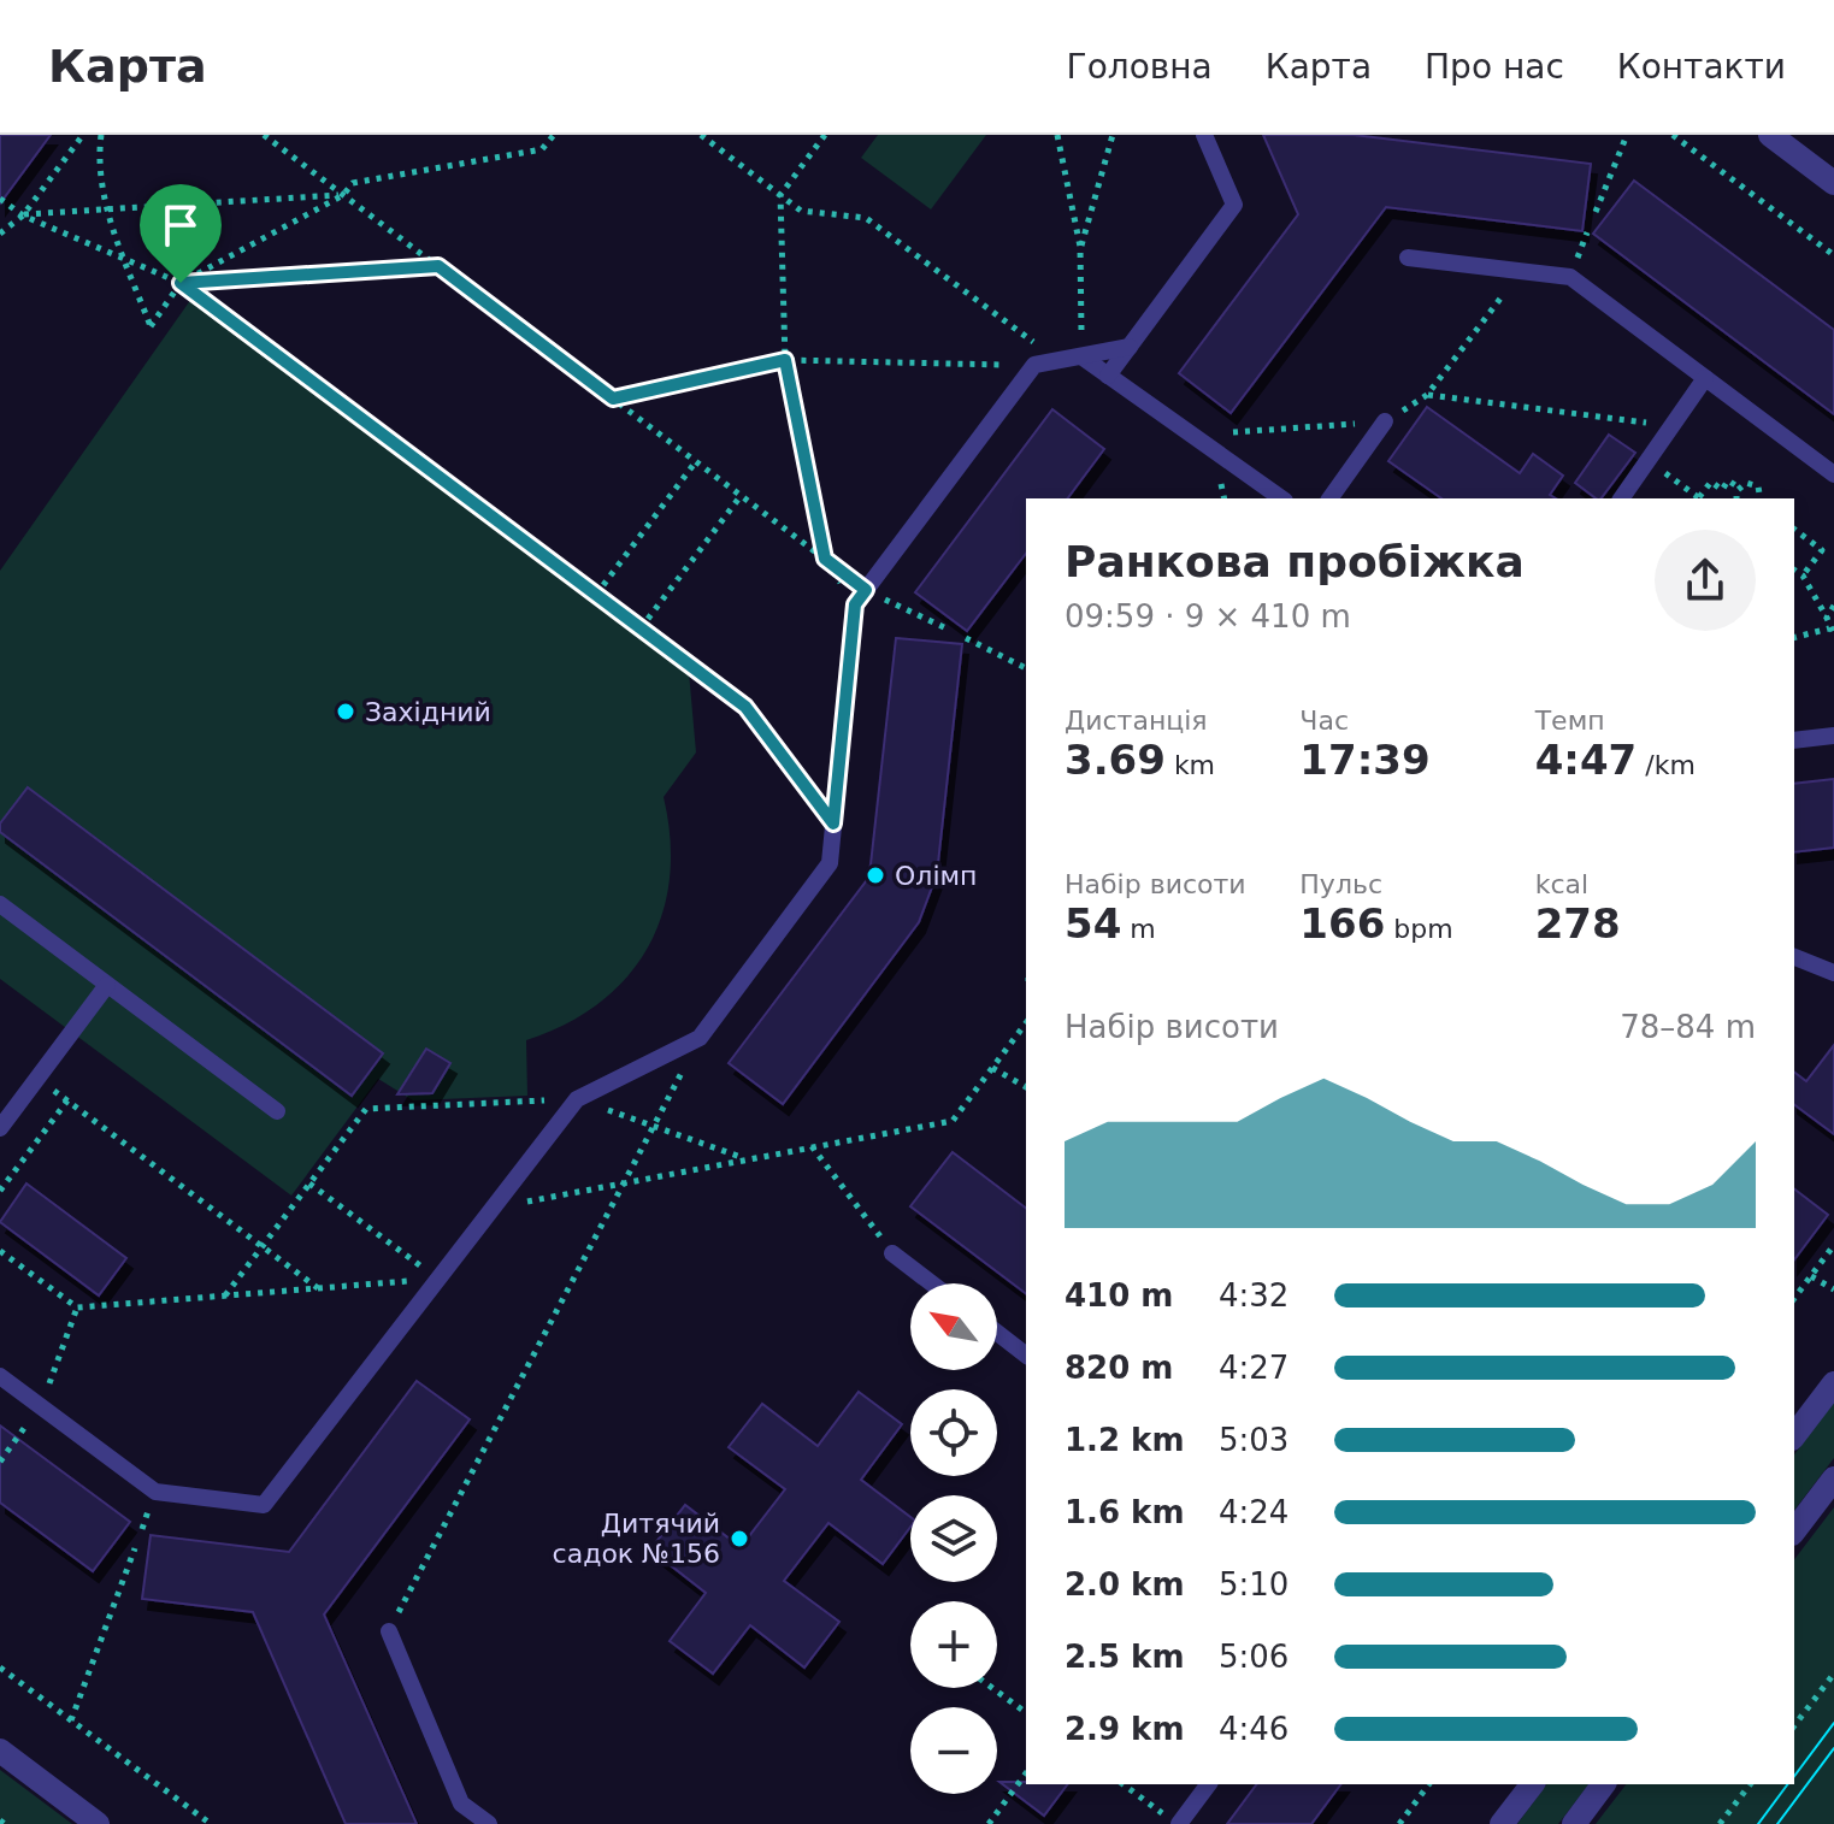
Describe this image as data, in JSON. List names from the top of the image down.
{
  "places": ["Західний", "Олімп", "Дитячий садок №156"],
  "north": "top left",
  "page": {
    "header": "Карта",
    "nav": [
      "Головна",
      "Карта",
      "Про нас",
      "Контакти"
    ],
    "heading": ["Ранкова пробіжка", "09:59 · 9 × 410 m"],
    "stats": [
      ["Дистанція", "3.69 km"],
      ["Час", "17:39"],
      ["Темп", "4:47 /km"],
      ["Набір висоти", "54 m"],
      ["Пульс", "166 bpm"],
      ["kcal", "278"]
    ],
    "chart": ["Набір висоти", "78–84 m"],
    "list": [
      {
        "name": "410 m",
        "note": "4:32"
      },
      {
        "name": "820 m",
        "note": "4:27"
      },
      {
        "name": "1.2 km",
        "note": "5:03"
      },
      {
        "name": "1.6 km",
        "note": "4:24"
      },
      {
        "name": "2.0 km",
        "note": "5:10"
      },
      {
        "name": "2.5 km",
        "note": "5:06"
      },
      {
        "name": "2.9 km",
        "note": "4:46"
      }
    ],
    "map_buttons": ["+", "−"]
  }
}
